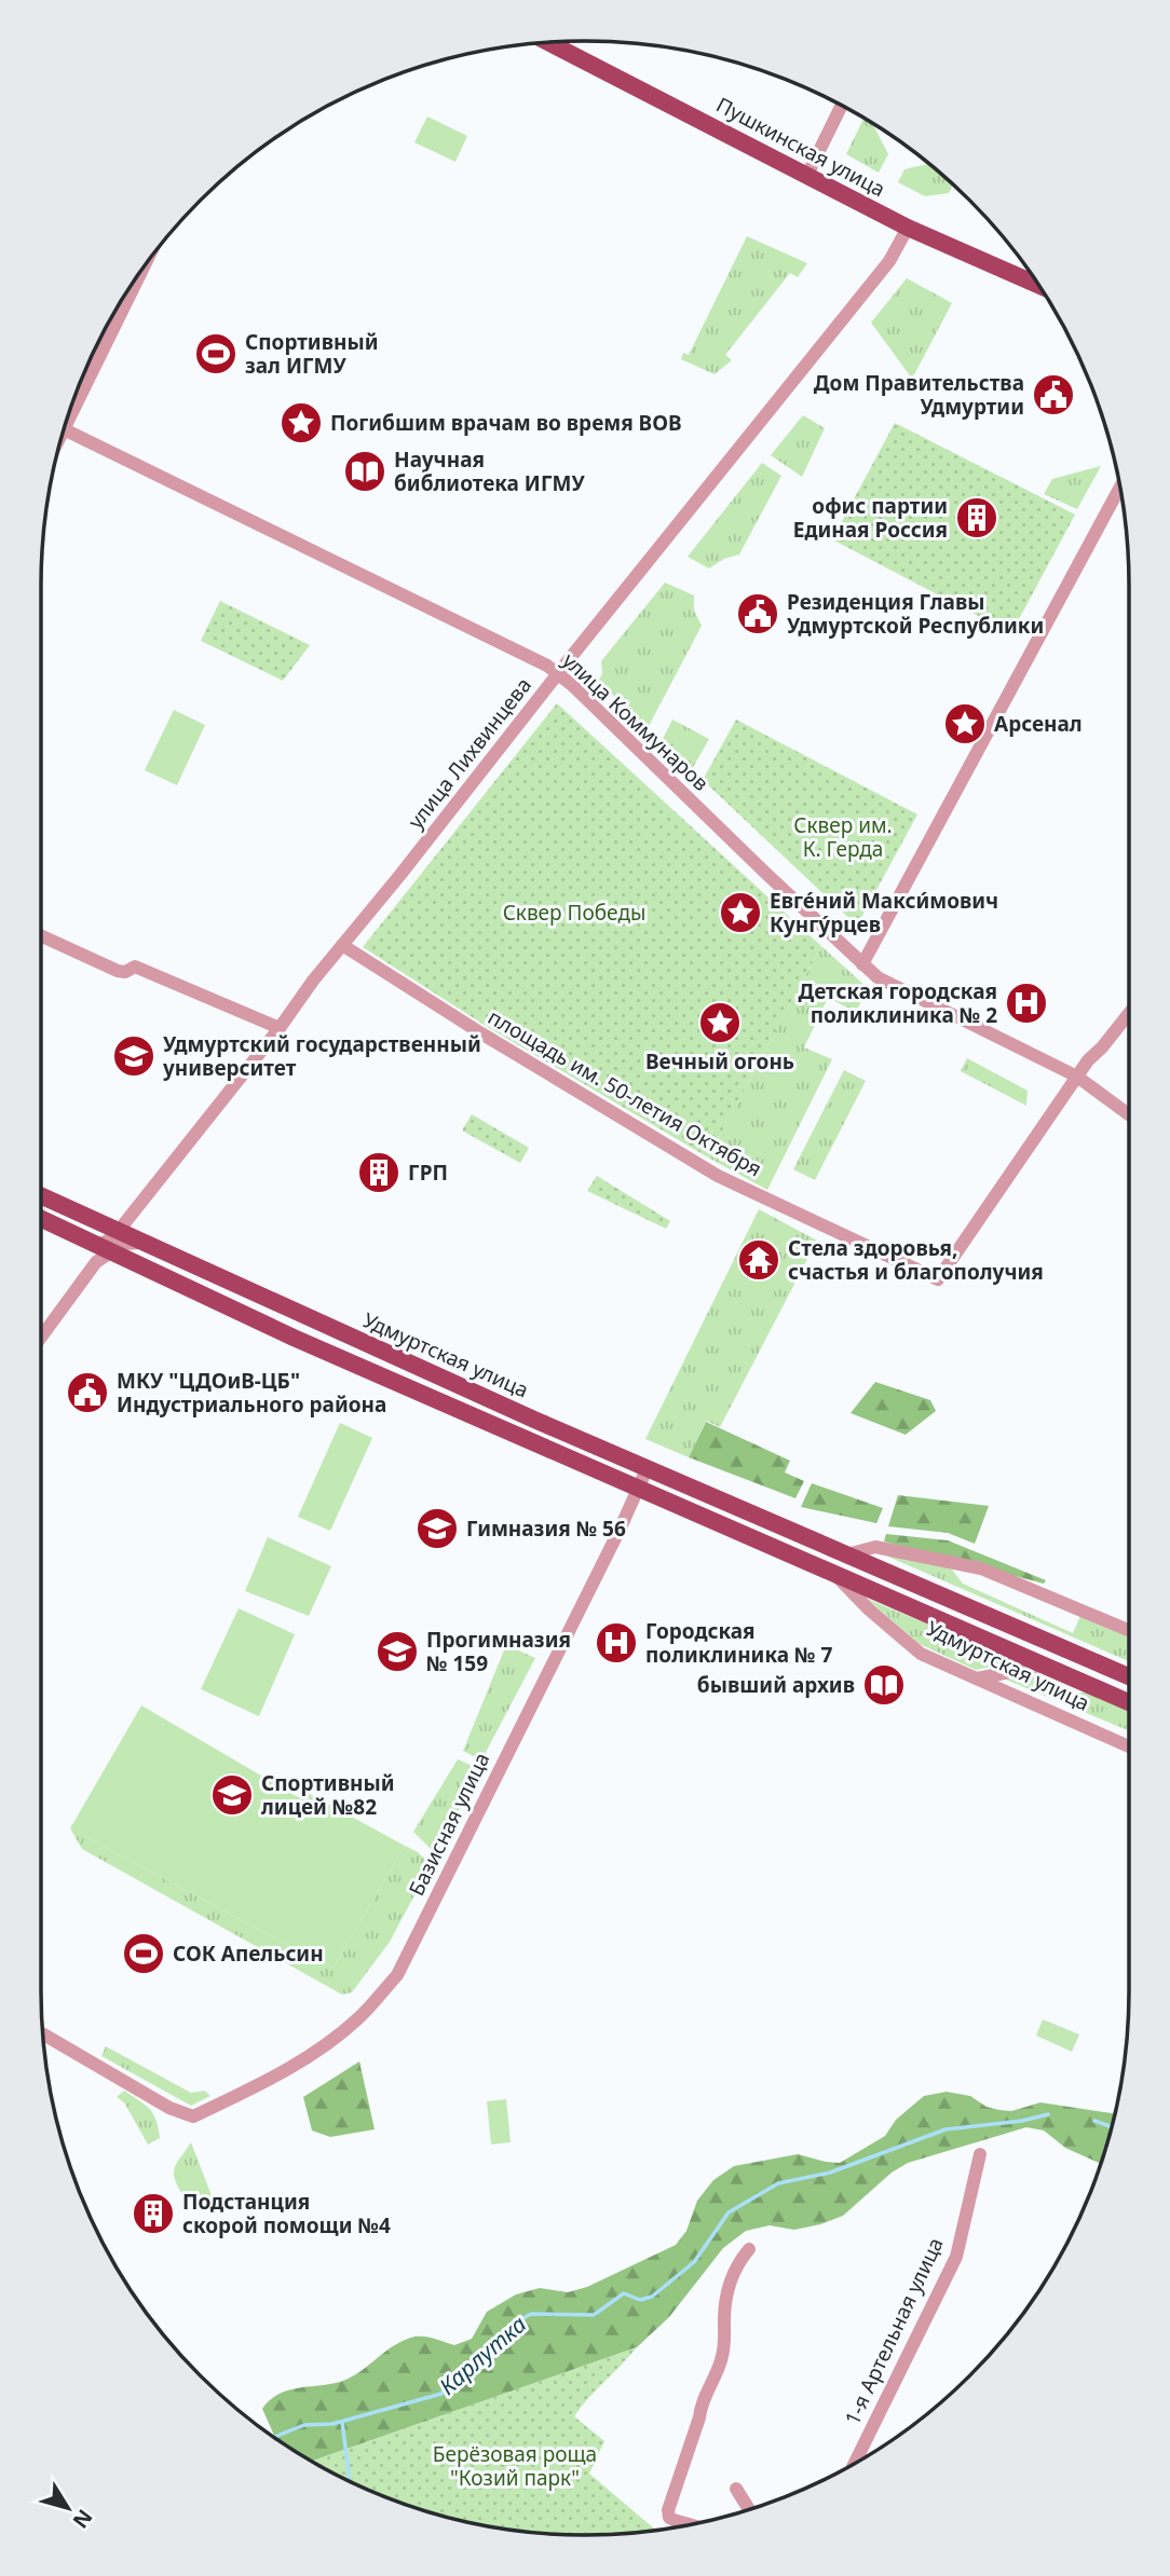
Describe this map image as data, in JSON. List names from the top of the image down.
{
  "streets": {
    "main road": ["Пушкинская улица", "Удмуртская улица"],
    "street": [
      "улица Коммунаров",
      "улица Лихвинцева",
      "площадь им. 50-летия Октября",
      "Базисная улица",
      "1-я Артельная улица"
    ]
  },
  "crossings": [
    ["Пушкинская улица", "улица Лихвинцева"],
    ["улица Коммунаров", "улица Лихвинцева"],
    ["улица Коммунаров", "площадь им. 50-летия Октября"],
    ["улица Лихвинцева", "площадь им. 50-летия Октября"],
    ["улица Лихвинцева", "Удмуртская улица"],
    ["Удмуртская улица", "Базисная улица"]
  ],
  "water": ["Карлутка"],
  "parks": ["Сквер им. К. Герда", "Сквер Победы", "Берёзовая роща \"Козий парк\""],
  "places": {
    "sports": ["Спортивный зал ИГМУ", "СОК Апельсин"],
    "public building": ["Дом Правительства Удмуртии", "Резиденция Главы Удмуртской Республики", "МКУ \"ЦДОиВ-ЦБ\" Индустриального района"],
    "place": [
      "Погибшим врачам во время ВОВ",
      "Арсенал",
      "Евге́ний Макси́мович Кунгу́рцев",
      "Вечный огонь"
    ],
    "library": ["Научная библиотека ИГМУ", "бывший архив"],
    "building": ["офис партии Единая Россия", "ГРП", "Подстанция скорой помощи №4"],
    "hospital": ["Детская городская поликлиника № 2", "Городская поликлиника № 7"],
    "school or university": [
      "Удмуртский государственный университет",
      "Гимназия № 56",
      "Прогимназия № 159",
      "Спортивный лицей №82"
    ],
    "temple": ["Стела здоровья, счастья и благополучия"]
  },
  "north": "bottom right"
}
